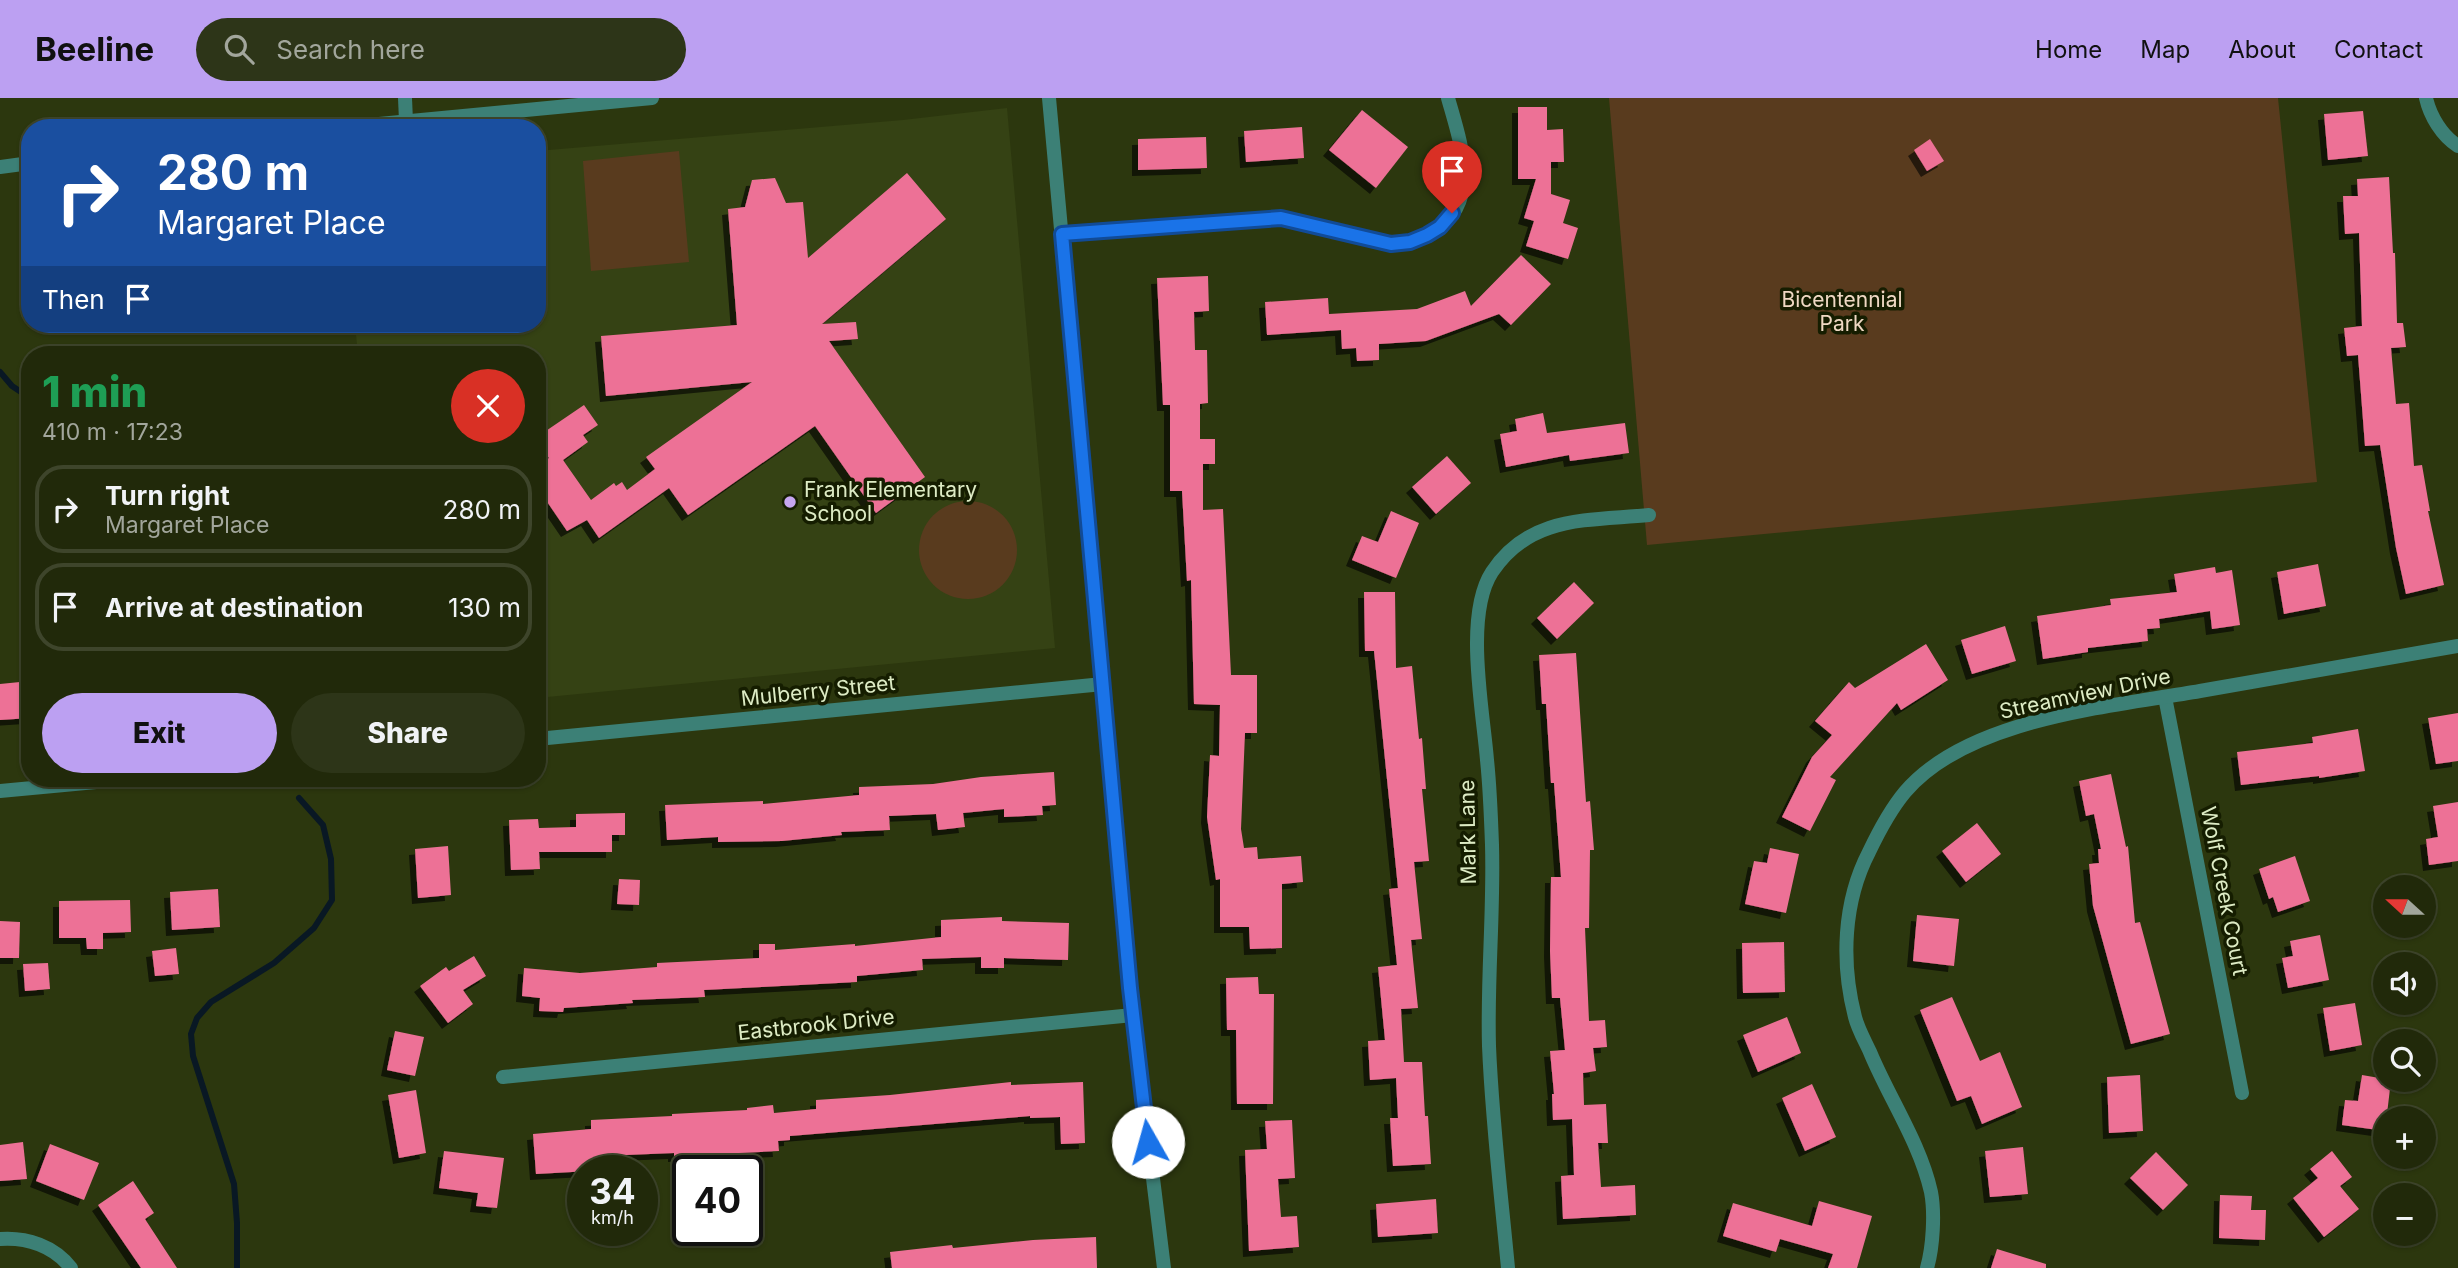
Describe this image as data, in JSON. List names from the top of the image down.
{
  "streets": {
    "street": [
      "Mulberry Street",
      "Streamview Drive",
      "Mark Lane",
      "Wolf Creek Court",
      "Eastbrook Drive"
    ]
  },
  "crossings": [
    ["Streamview Drive", "Wolf Creek Court"]
  ],
  "parks": ["Bicentennial Park"],
  "places": ["Frank Elementary School"],
  "north": "left",
  "page": {
    "header": "Beeline",
    "search": "Search here",
    "nav": [
      "Home",
      "Map",
      "About",
      "Contact"
    ],
    "turn": ["280 m", "Margaret Place"],
    "then": "Then",
    "heading": ["1 min", "410 m · 17:23"],
    "list": [
      {
        "name": "Turn right",
        "note": "Margaret Place",
        "value": "280 m"
      },
      {
        "name": "Arrive at destination",
        "value": "130 m"
      }
    ],
    "buttons": ["Exit", "Share"],
    "map_buttons": ["+", "−"],
    "speed": "34 km/h",
    "limit": "40"
  }
}
